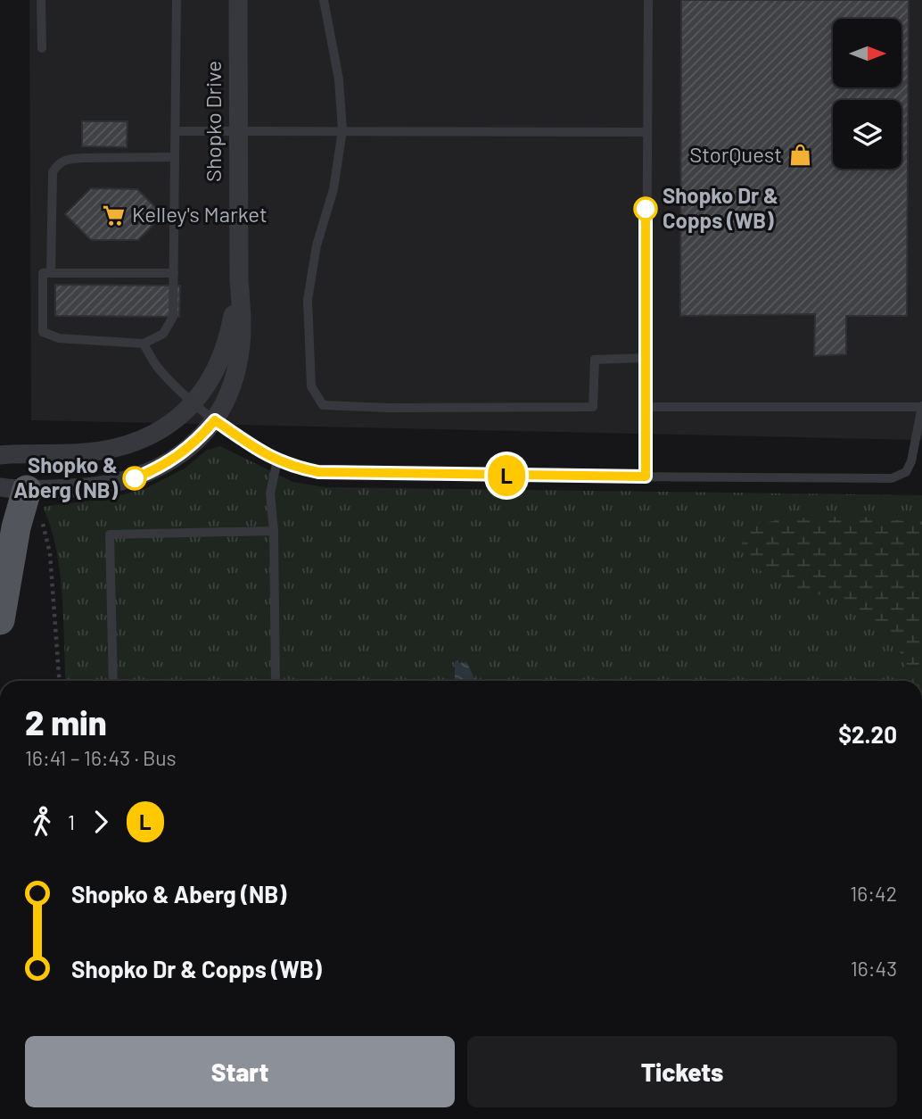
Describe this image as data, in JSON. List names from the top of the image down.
{
  "streets": {
    "street": ["Shopko Drive"]
  },
  "places": {
    "shop": ["StorQuest"],
    "other": ["Shopko Dr & Copps (WB)", "Shopko & Aberg (NB)"],
    "supermarket": ["Kelley's Market"]
  },
  "lines": ["bus line L"],
  "north": "right",
  "page": {
    "on_map": "L",
    "heading": ["2 min", "16:41 – 16:43 · Bus", "$2.20"],
    "legs": ["1", "L"],
    "list": [
      {
        "name": "Shopko & Aberg (NB)",
        "value": "16:42"
      },
      {
        "name": "Shopko Dr & Copps (WB)",
        "value": "16:43"
      }
    ],
    "buttons": ["Start", "Tickets"]
  }
}
